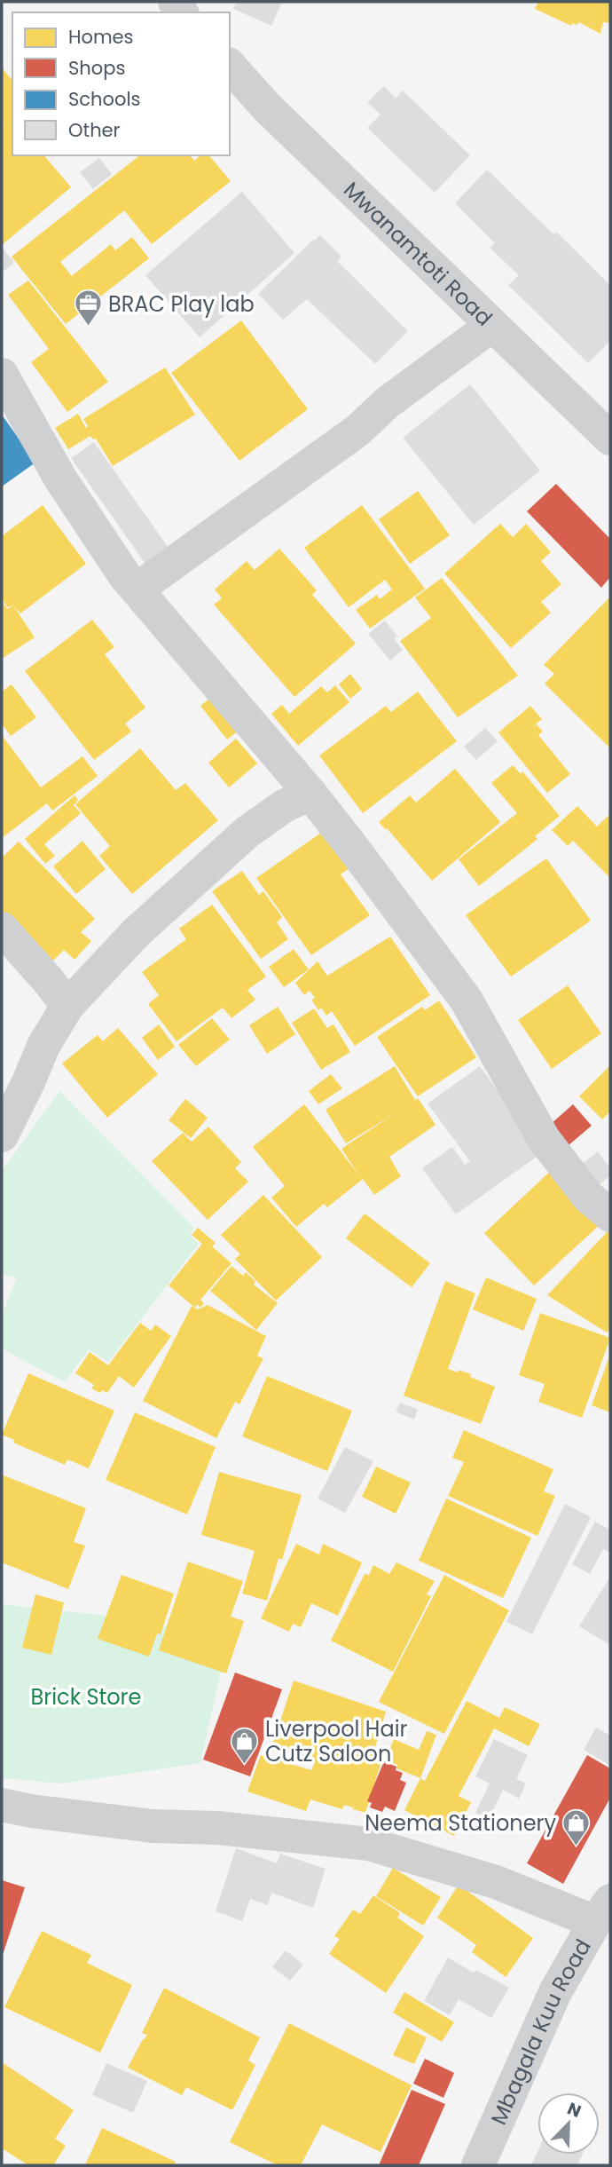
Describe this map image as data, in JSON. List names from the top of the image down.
{
  "streets": {
    "street": ["Mwanamtoti Road", "Mbagala Kuu Road"]
  },
  "parks": ["Brick Store"],
  "places": {
    "office": ["BRAC Play lab"],
    "shop": ["Liverpool Hair Cutz Saloon", "Neema Stationery"]
  },
  "legend": [
    "Homes",
    "Shops",
    "Schools",
    "Other"
  ],
  "north": "top right"
}
